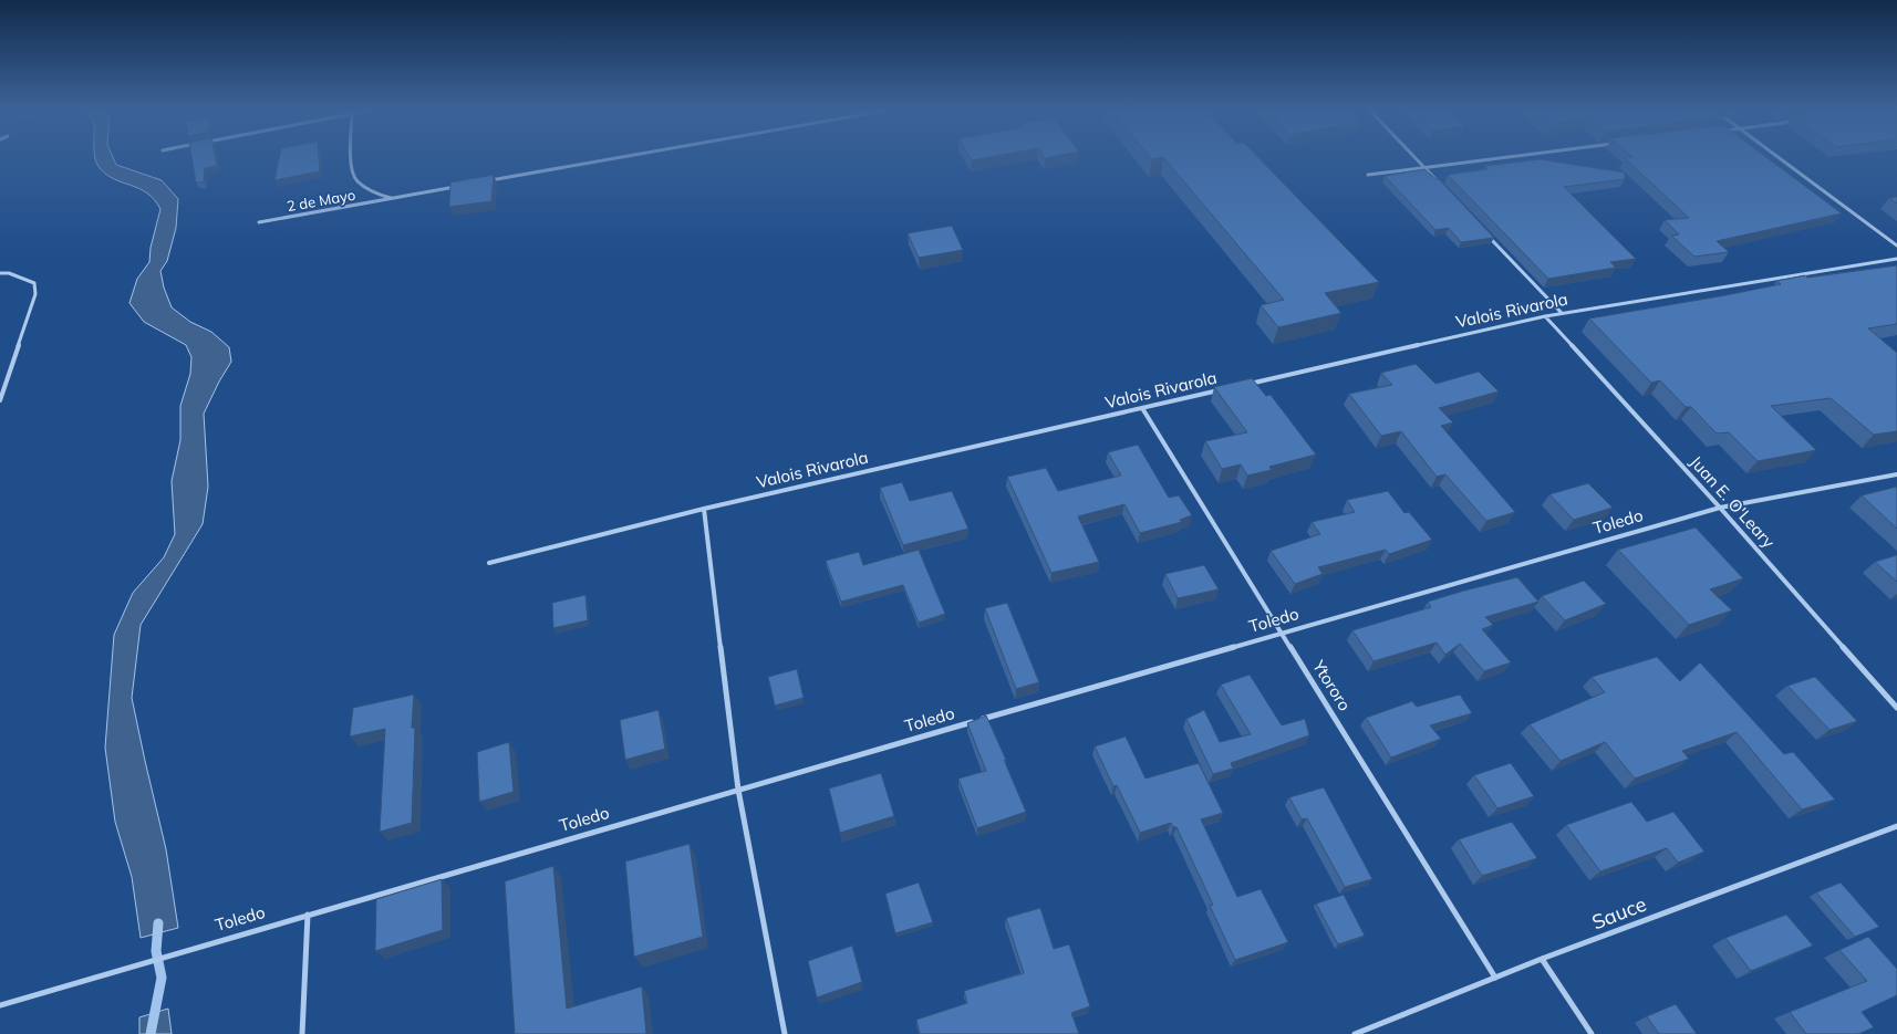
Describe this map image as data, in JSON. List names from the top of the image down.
{
  "streets": {
    "street": [
      "2 de Mayo",
      "Valois Rivarola",
      "Juan E. O'Leary",
      "Toledo",
      "Ytororo",
      "Sauce"
    ]
  },
  "crossings": [
    ["Valois Rivarola", "Juan E. O'Leary"],
    ["Valois Rivarola", "Ytororo"],
    ["Juan E. O'Leary", "Toledo"],
    ["Toledo", "Ytororo"],
    ["Ytororo", "Sauce"]
  ]
}
